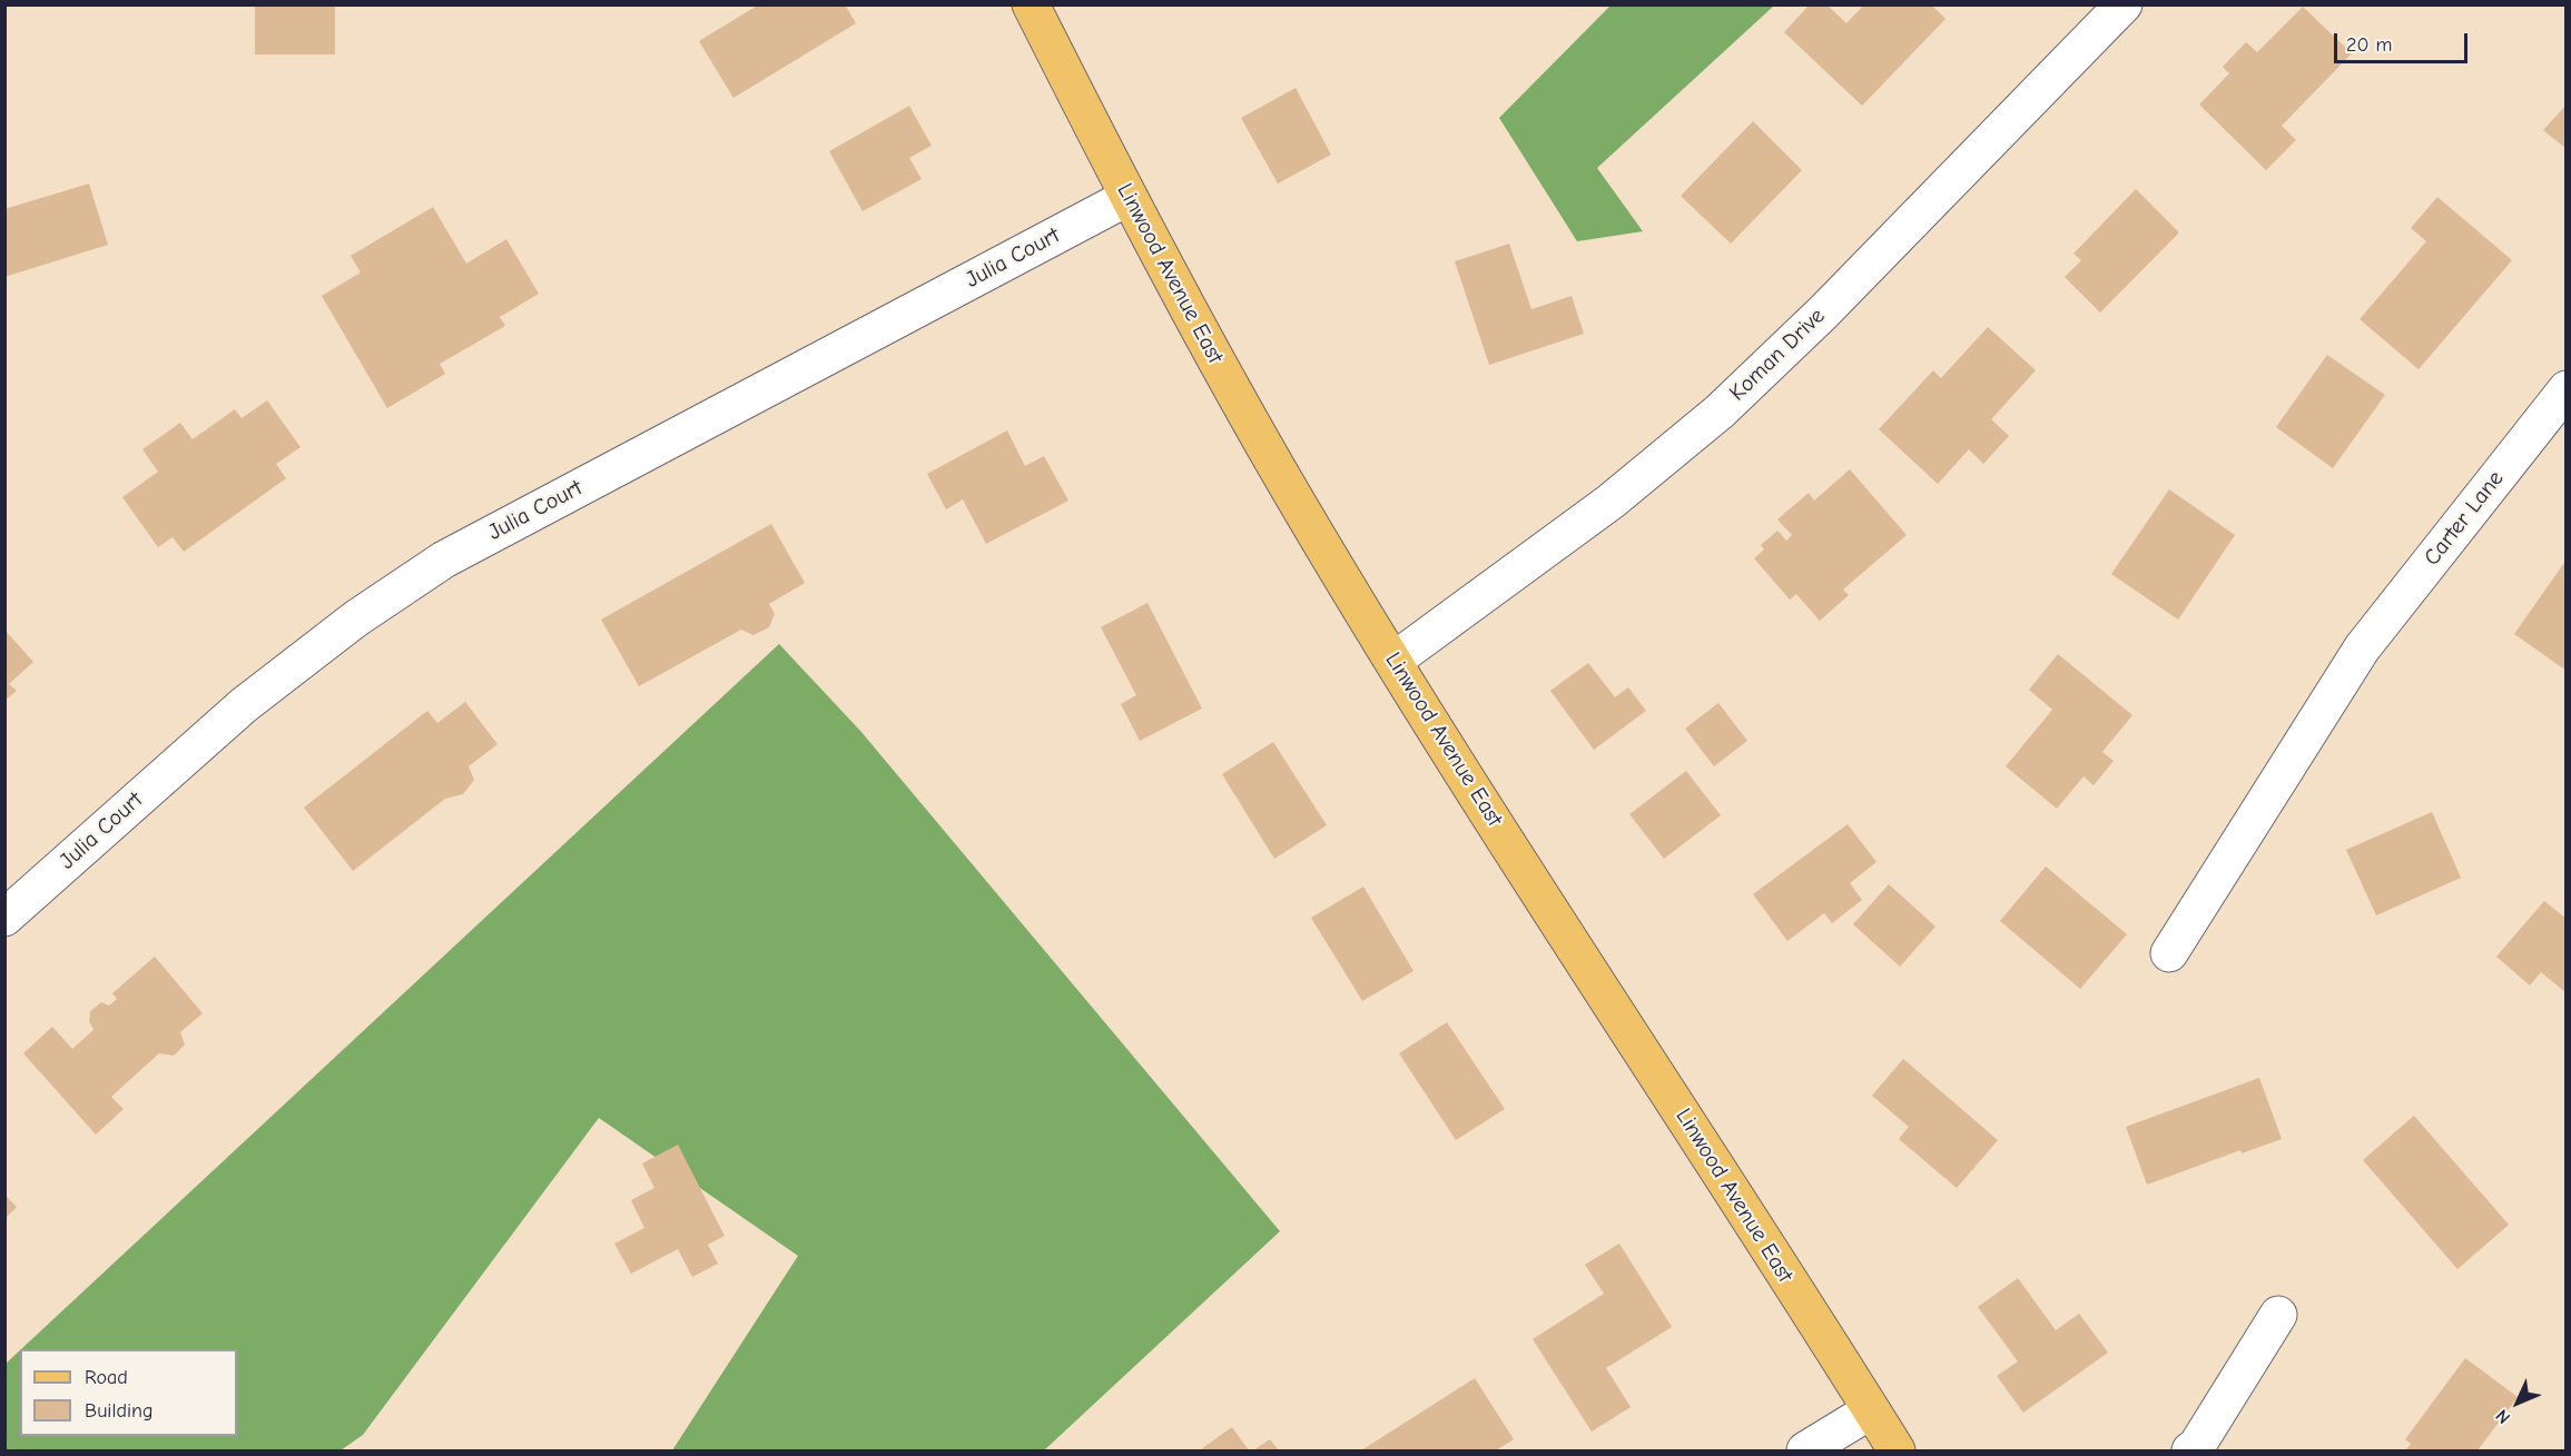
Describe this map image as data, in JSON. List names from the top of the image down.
{
  "streets": {
    "main road": ["Linwood Avenue East"],
    "street": ["Julia Court", "Koman Drive", "Carter Lane"]
  },
  "crossings": [
    ["Julia Court", "Linwood Avenue East"],
    ["Linwood Avenue East", "Koman Drive"]
  ],
  "legend": ["Road", "Building"],
  "scale_bar": "20 m",
  "north": "bottom left"
}
